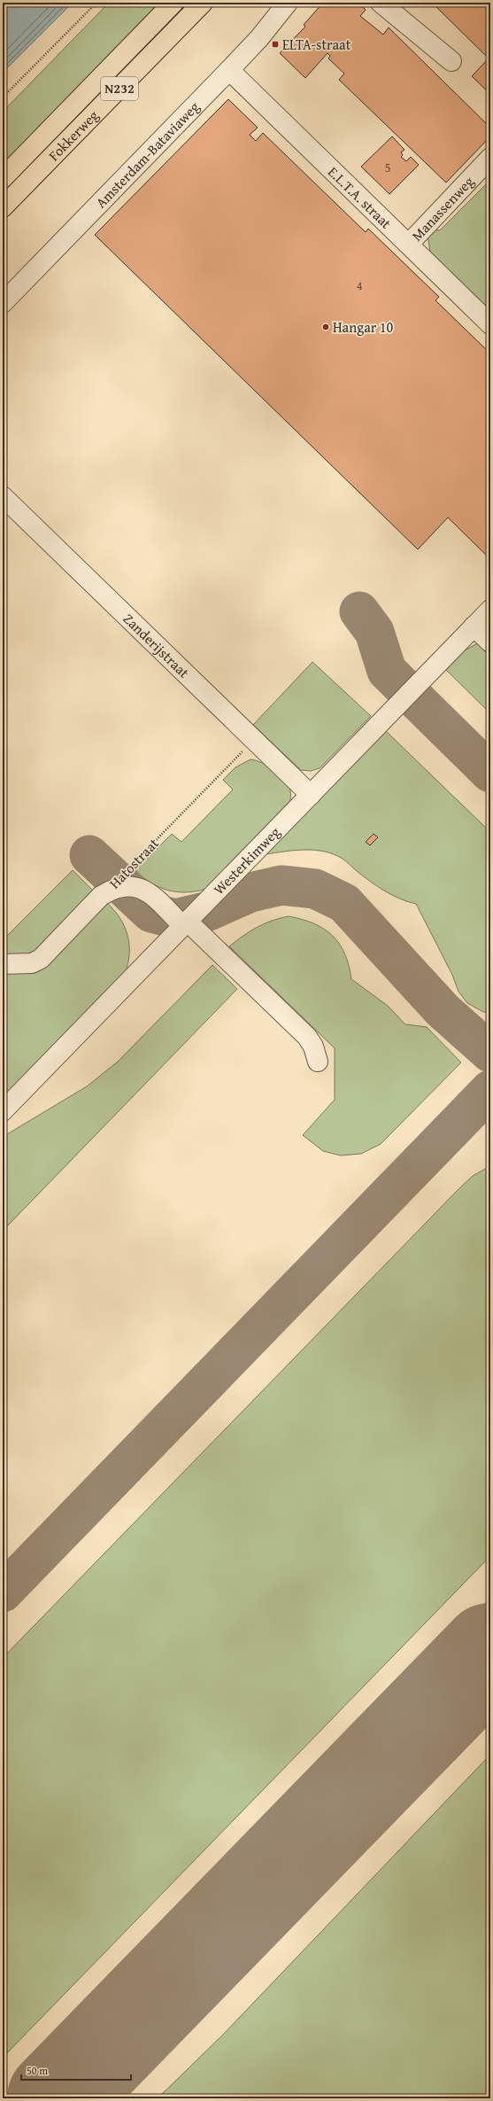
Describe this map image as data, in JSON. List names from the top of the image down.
{
  "streets": {
    "main road": ["N232", "Fokkerweg"],
    "street": [
      "Amsterdam-Bataviaweg",
      "E.L.T.A. straat",
      "Manassenweg",
      "Zanderijstraat",
      "Westerkimweg",
      "Hatostraat"
    ]
  },
  "crossings": [
    ["Amsterdam-Bataviaweg", "E.L.T.A. straat"],
    ["E.L.T.A. straat", "Manassenweg"],
    ["Zanderijstraat", "Westerkimweg"],
    ["Zanderijstraat", "Hatostraat"],
    ["Westerkimweg", "Hatostraat"]
  ],
  "places": {
    "transit": ["ELTA-straat"],
    "other": ["Hangar 10"]
  },
  "house_numbers": ["5", "4"],
  "scale_bar": "50 m"
}
